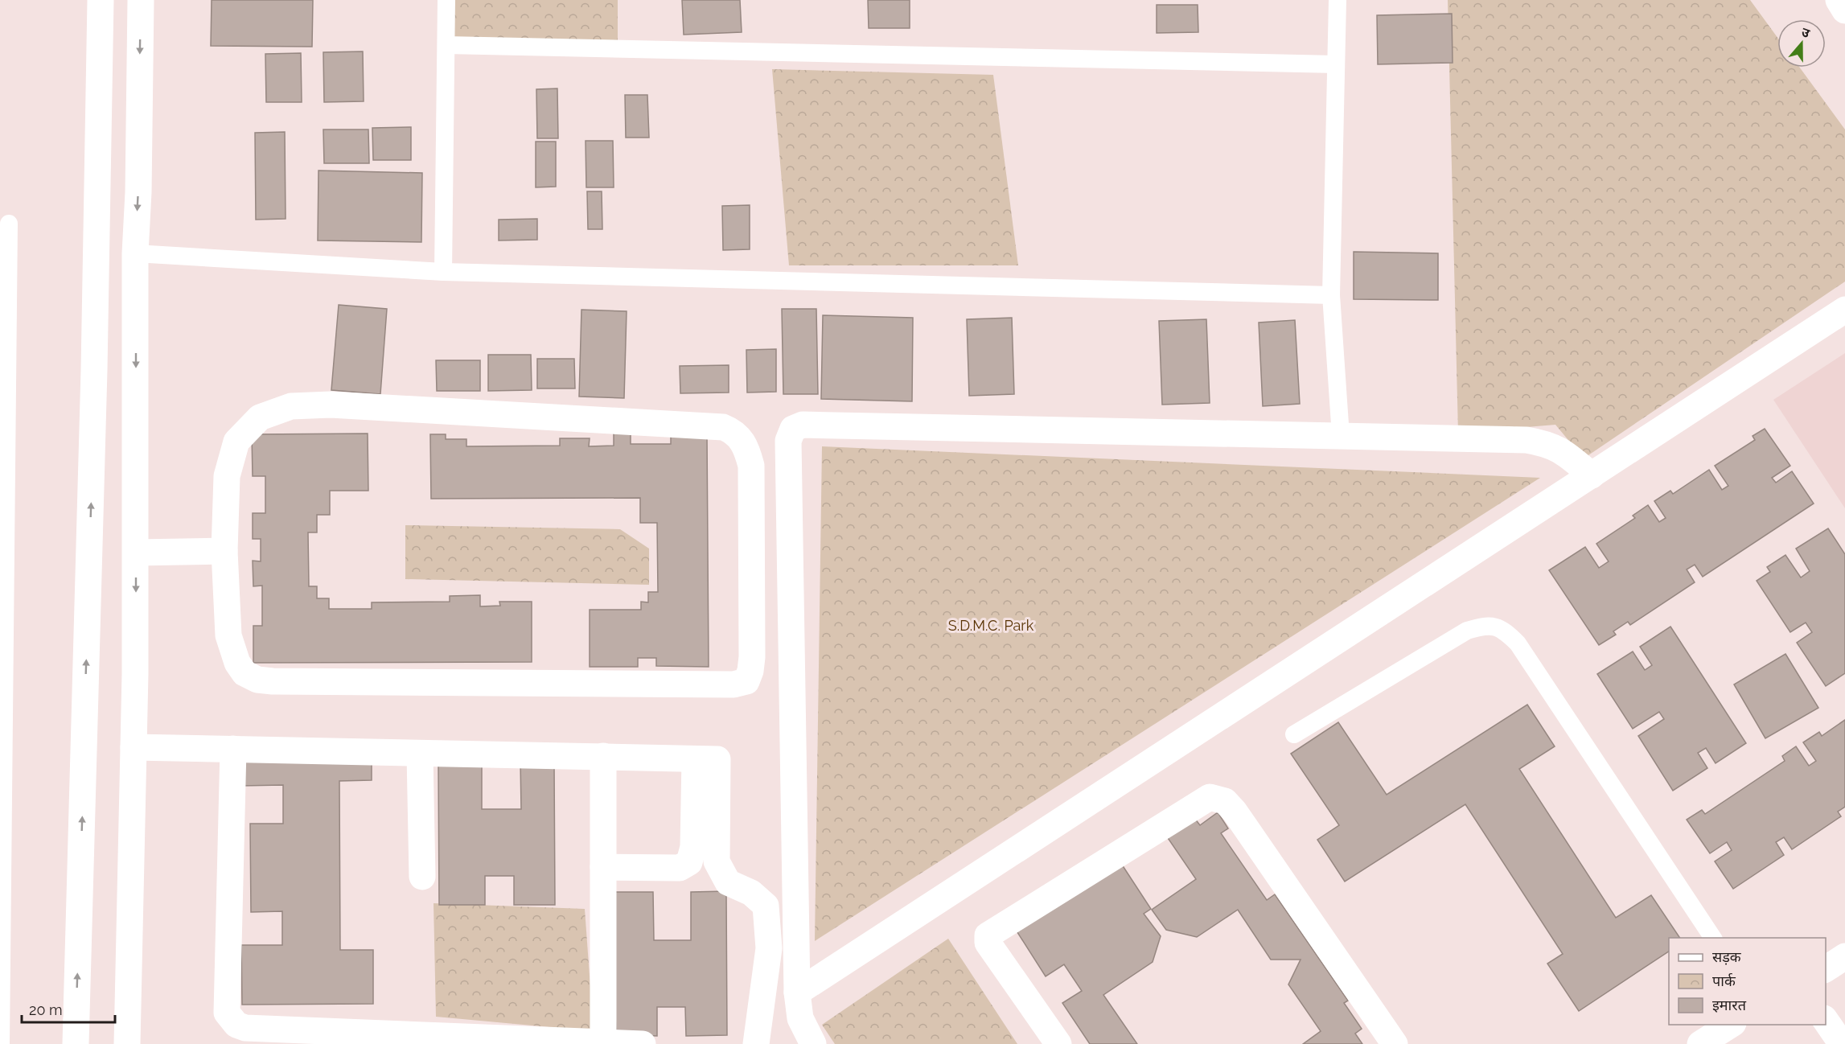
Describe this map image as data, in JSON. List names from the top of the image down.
{
  "parks": ["S.D.M.C. Park"],
  "legend": ["सड़क", "पार्क", "इमारत"],
  "scale_bar": "20 m",
  "north": "top"
}
